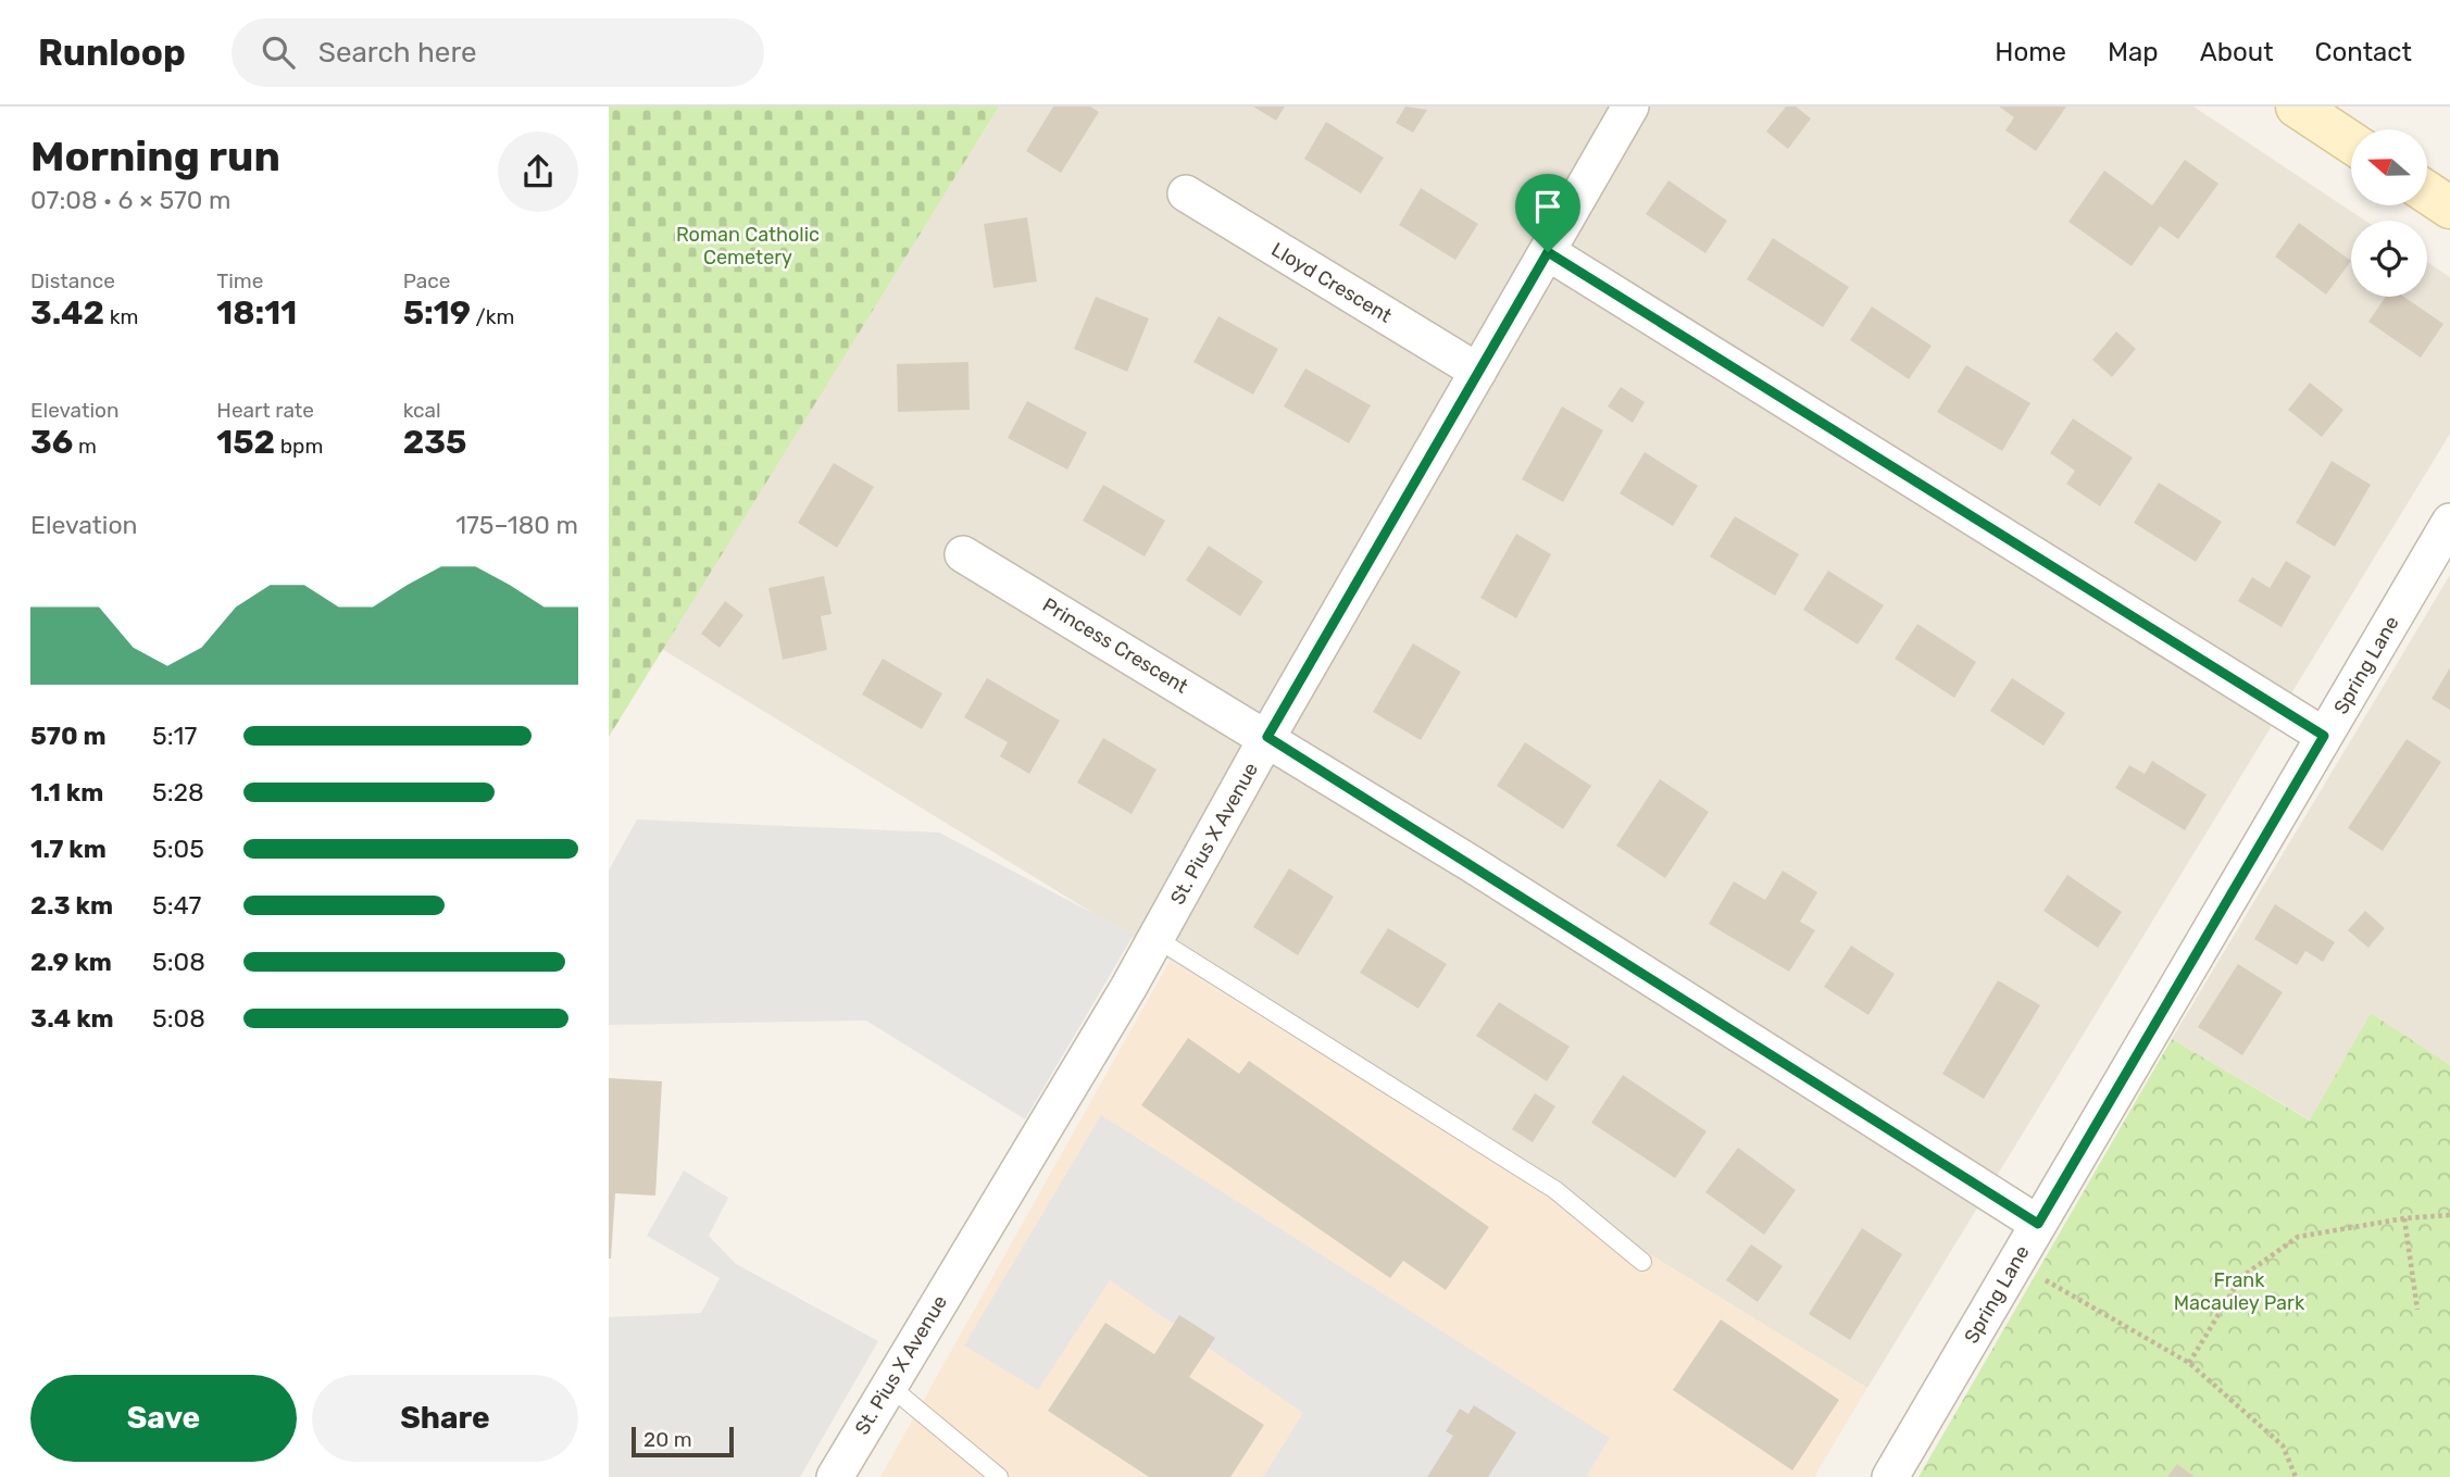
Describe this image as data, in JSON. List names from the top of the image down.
{
  "streets": {
    "street": [
      "Lloyd Crescent",
      "Princess Crescent",
      "Spring Lane",
      "St. Pius X Avenue"
    ]
  },
  "crossings": [
    ["Lloyd Crescent", "St. Pius X Avenue"],
    ["Princess Crescent", "Spring Lane"],
    ["Princess Crescent", "St. Pius X Avenue"]
  ],
  "parks": ["Roman Catholic Cemetery", "Frank Macauley Park"],
  "scale_bar": "20 m",
  "north": "left",
  "page": {
    "header": "Runloop",
    "search": "Search here",
    "nav": [
      "Home",
      "Map",
      "About",
      "Contact"
    ],
    "heading": ["Morning run", "07:08 · 6 × 570 m"],
    "stats": [
      ["Distance", "3.42 km"],
      ["Time", "18:11"],
      ["Pace", "5:19 /km"],
      ["Elevation", "36 m"],
      ["Heart rate", "152 bpm"],
      ["kcal", "235"]
    ],
    "chart": ["Elevation", "175–180 m"],
    "list": [
      {
        "name": "570 m",
        "note": "5:17"
      },
      {
        "name": "1.1 km",
        "note": "5:28"
      },
      {
        "name": "1.7 km",
        "note": "5:05"
      },
      {
        "name": "2.3 km",
        "note": "5:47"
      },
      {
        "name": "2.9 km",
        "note": "5:08"
      },
      {
        "name": "3.4 km",
        "note": "5:08"
      }
    ],
    "buttons": ["Save", "Share"],
    "scale": "20 m"
  }
}
